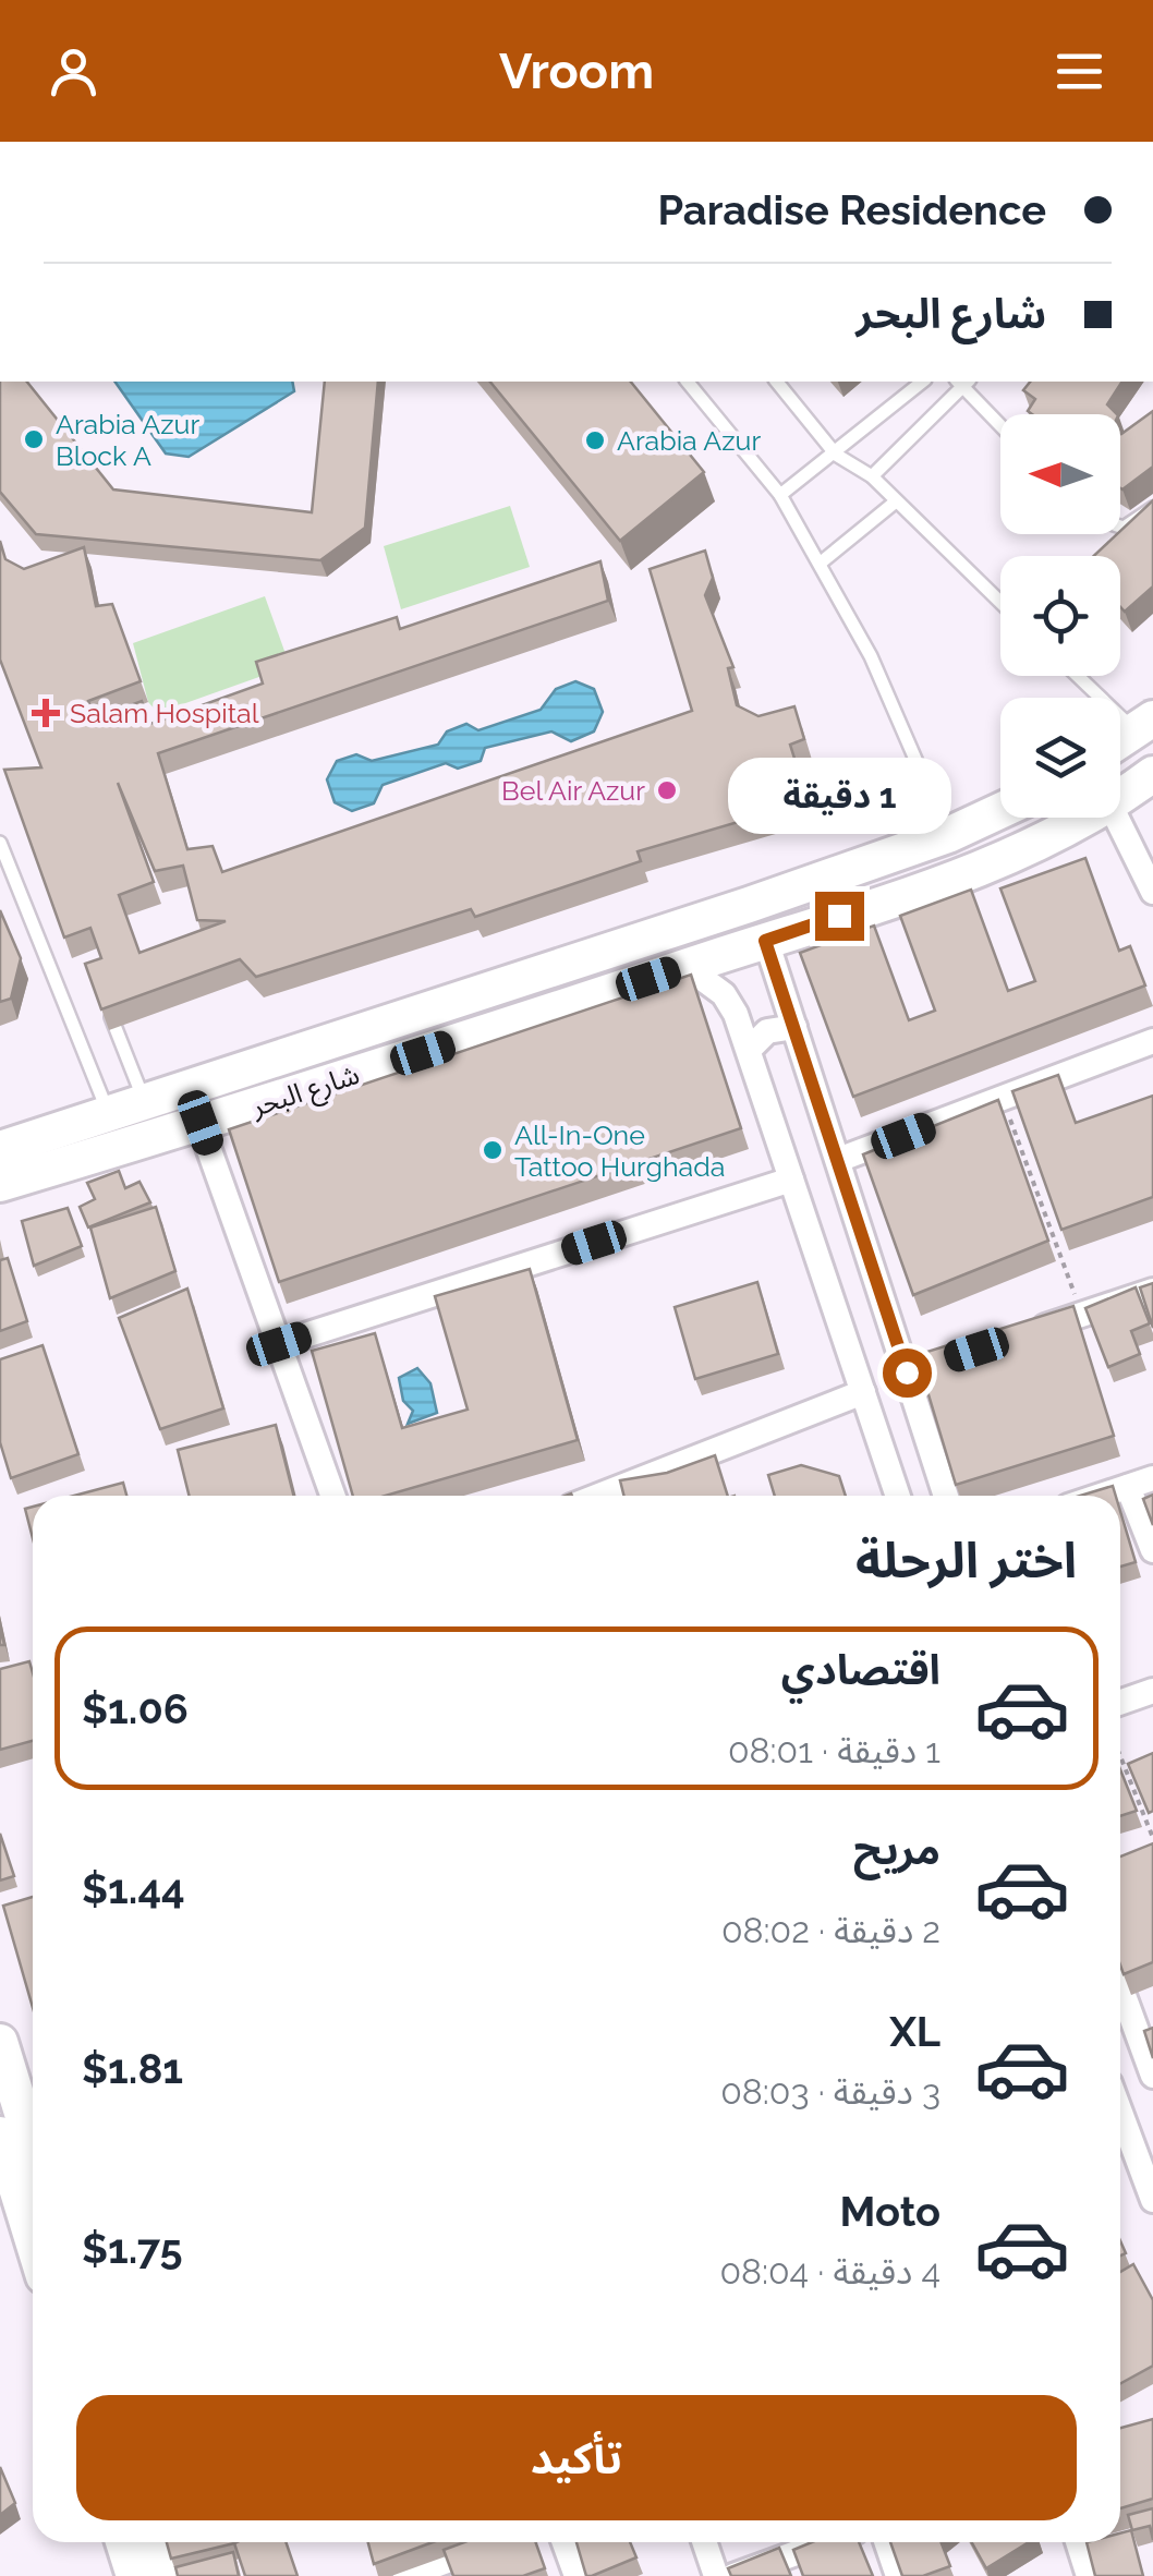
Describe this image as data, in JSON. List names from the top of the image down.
{
  "streets": {
    "main road": ["شارع البحر"]
  },
  "places": {
    "other": [
      "Arabia Azur Block A",
      "Arabia Azur",
      "Bel Air Azur",
      "All-In-One Tattoo Hurghada"
    ],
    "health": ["Salam Hospital"]
  },
  "north": "left",
  "page": {
    "header": "Vroom",
    "banner": ["Paradise Residence", "شارع البحر"],
    "bubble": "1 دقيقة",
    "heading": "اختر الرحلة",
    "list": [
      {
        "name": "اقتصادي",
        "note": "1 دقيقة · 08:01",
        "value": "$1.06"
      },
      {
        "name": "مريح",
        "note": "2 دقيقة · 08:02",
        "value": "$1.44"
      },
      {
        "name": "XL",
        "note": "3 دقيقة · 08:03",
        "value": "$1.81"
      },
      {
        "name": "Moto",
        "note": "4 دقيقة · 08:04",
        "value": "$1.75"
      }
    ],
    "buttons": "تأكيد"
  }
}
